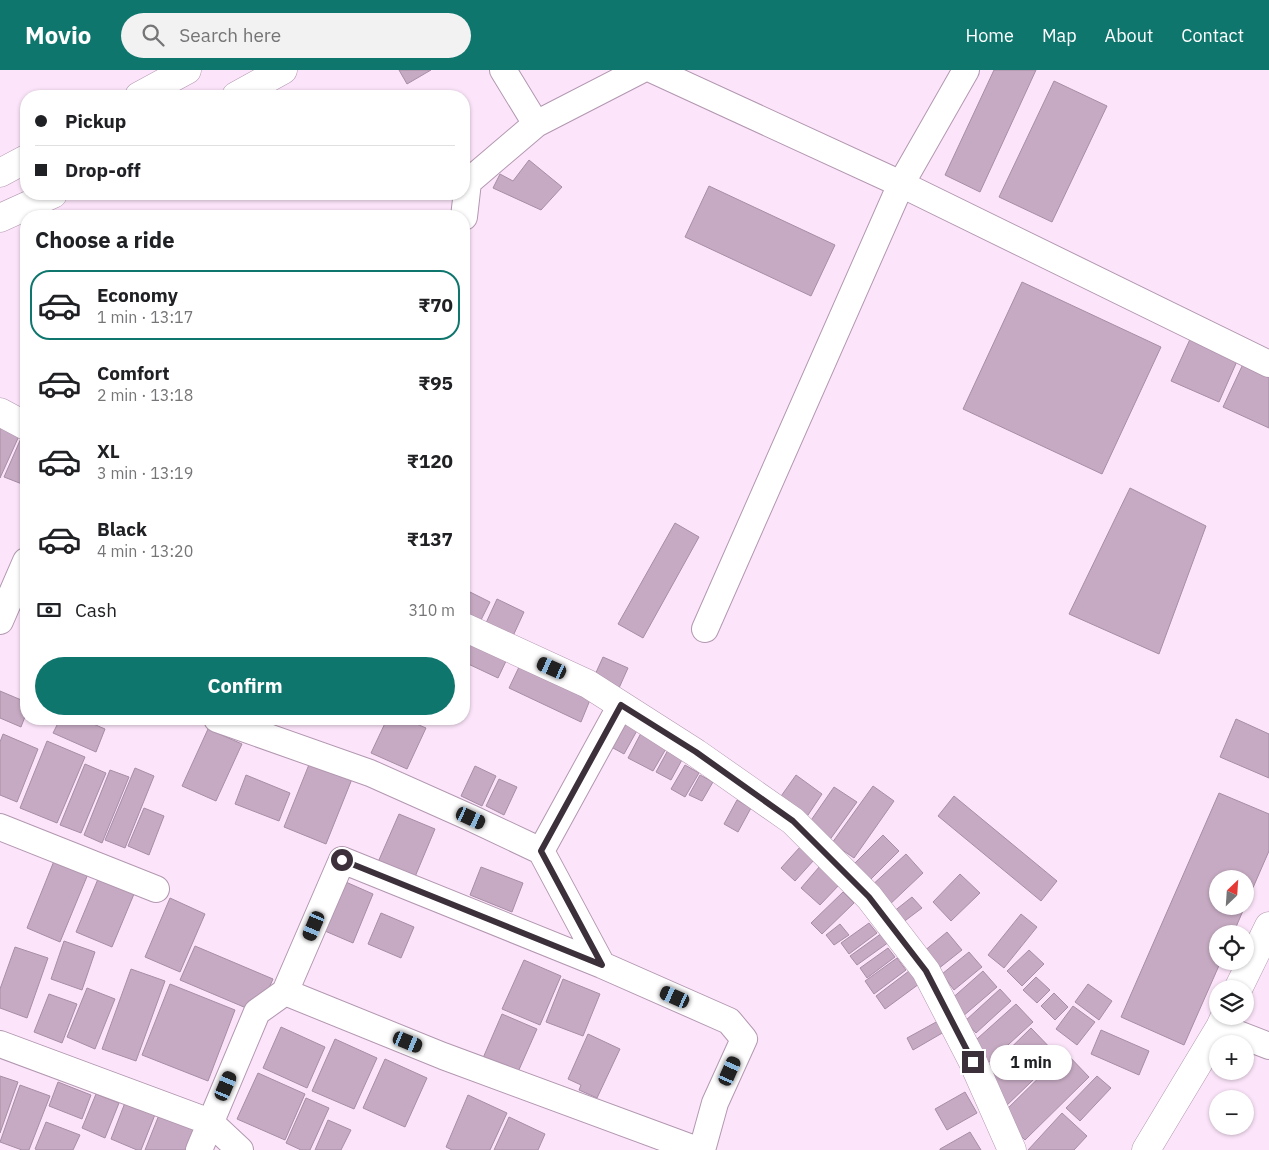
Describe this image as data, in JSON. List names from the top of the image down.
{
  "north": "top right",
  "page": {
    "header": "Movio",
    "search": "Search here",
    "nav": [
      "Home",
      "Map",
      "About",
      "Contact"
    ],
    "banner": ["Pickup", "Drop-off"],
    "heading": "Choose a ride",
    "list": [
      {
        "name": "Economy",
        "note": "1 min · 13:17",
        "value": "₹70"
      },
      {
        "name": "Comfort",
        "note": "2 min · 13:18",
        "value": "₹95"
      },
      {
        "name": "XL",
        "note": "3 min · 13:19",
        "value": "₹120"
      },
      {
        "name": "Black",
        "note": "4 min · 13:20",
        "value": "₹137"
      }
    ],
    "pay": ["Cash", "310 m"],
    "buttons": "Confirm",
    "map_buttons": ["+", "−"],
    "bubble": "1 min"
  }
}
